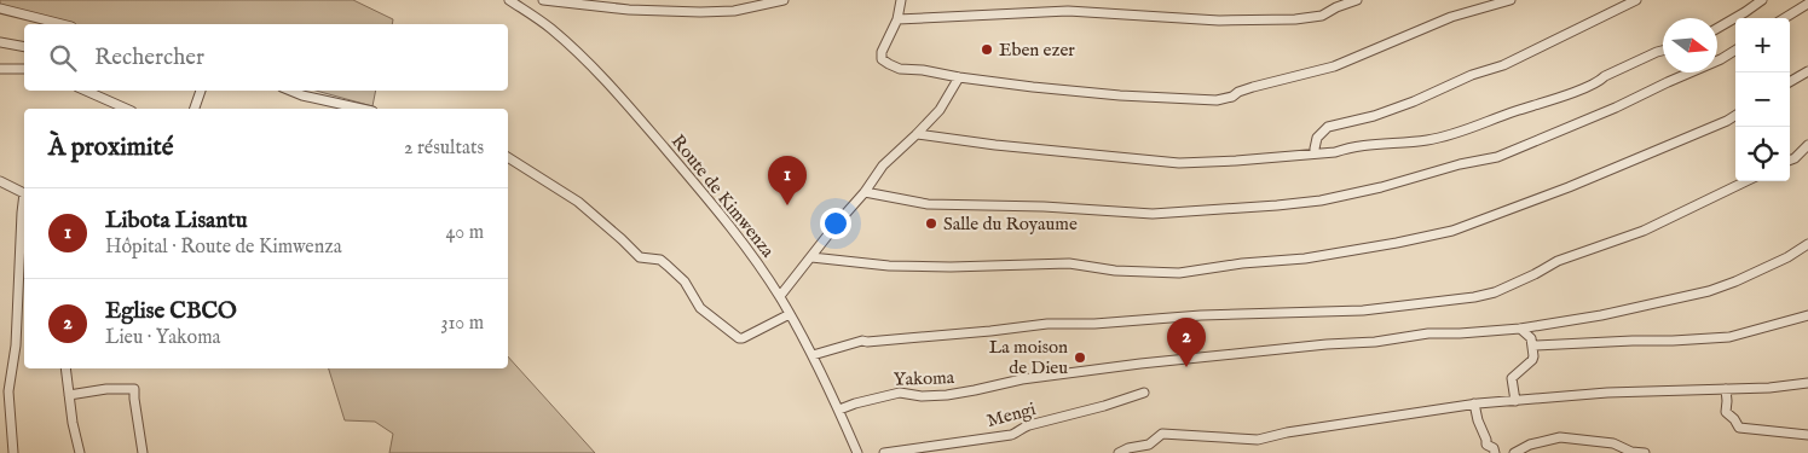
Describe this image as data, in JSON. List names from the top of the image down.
{
  "streets": {
    "street": ["Route de Kimwenza", "Yakoma", "Mengi"]
  },
  "crossings": [
    ["Route de Kimwenza", "Yakoma"]
  ],
  "places": ["Eben ezer", "Salle du Royaume", "La moison de Dieu"],
  "north": "right",
  "page": {
    "map_buttons": ["+", "−"],
    "search": "Rechercher",
    "heading": ["À proximité", "2 résultats"],
    "pins": ["1", "2"],
    "list": [
      {
        "mark": "1",
        "name": "Libota Lisantu",
        "note": "Hôpital · Route de Kimwenza",
        "value": "40 m"
      },
      {
        "mark": "2",
        "name": "Eglise CBCO",
        "note": "Lieu · Yakoma",
        "value": "310 m"
      }
    ]
  }
}
